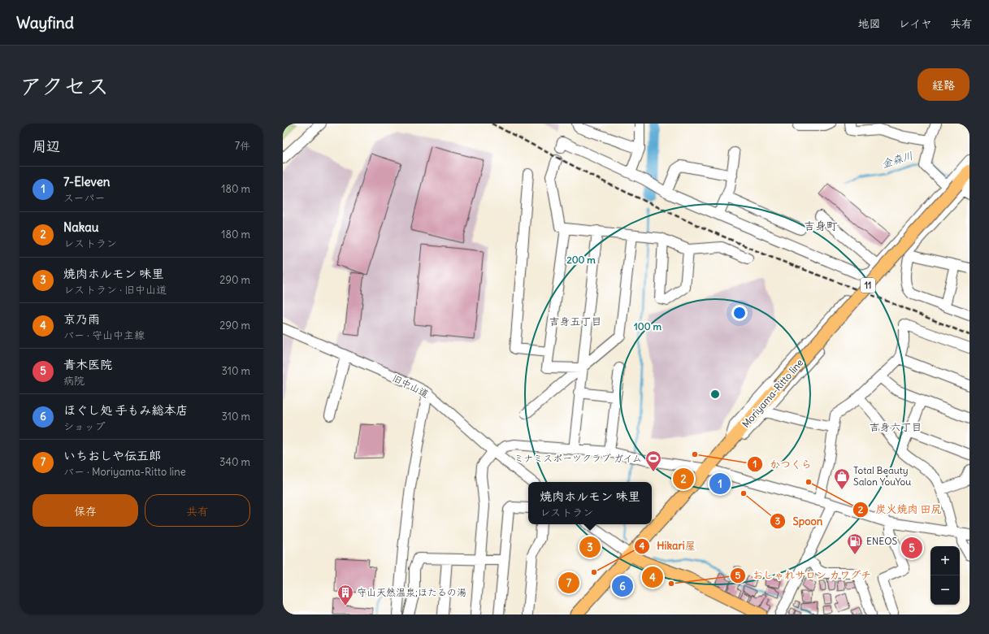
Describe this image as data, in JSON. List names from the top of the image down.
{
  "streets": {
    "main road": ["11", "Moriyama-Ritto line"],
    "street": ["旧中山道"]
  },
  "districts": ["吉身町", "吉身五丁目", "吉身六丁目"],
  "water": ["金森川"],
  "places": {
    "other": [
      "かつくら",
      "炭火焼肉 田尻",
      "Spoon",
      "Hikari屋",
      "おしゃれサロン カワグチ"
    ],
    "sports": ["ミナミスポーツクラブ ガイム"],
    "shop": ["Total Beauty Salon YouYou"],
    "fuel station": ["ENEOS"],
    "building": ["守山天然温泉;ほたるの湯"]
  },
  "page": {
    "header": "Wayfind",
    "nav": ["地図", "レイヤ", "共有"],
    "title": "アクセス",
    "buttons": [
      "経路",
      ["保存", "共有"]
    ],
    "heading": ["周辺", "7件"],
    "list": [
      {
        "mark": "1",
        "name": "7-Eleven",
        "note": "スーパー",
        "value": "180 m"
      },
      {
        "mark": "2",
        "name": "Nakau",
        "note": "レストラン",
        "value": "180 m"
      },
      {
        "mark": "3",
        "name": "焼肉ホルモン 味里",
        "note": "レストラン · 旧中山道",
        "value": "290 m"
      },
      {
        "mark": "4",
        "name": "京乃雨",
        "note": "バー · 守山中主線",
        "value": "290 m"
      },
      {
        "mark": "5",
        "name": "青木医院",
        "note": "病院",
        "value": "310 m"
      },
      {
        "mark": "6",
        "name": "ほぐし処 手もみ総本店",
        "note": "ショップ",
        "value": "310 m"
      },
      {
        "mark": "7",
        "name": "いちおしや伝五郎",
        "note": "バー · Moriyama-Ritto line",
        "value": "340 m"
      }
    ],
    "pins": [
      "2",
      "1",
      "3",
      "5",
      "4",
      "7",
      "6"
    ],
    "popup": ["焼肉ホルモン 味里", "レストラン"],
    "map_buttons": ["+", "−"]
  },
  "rings": ["200 m", "100 m"]
}
